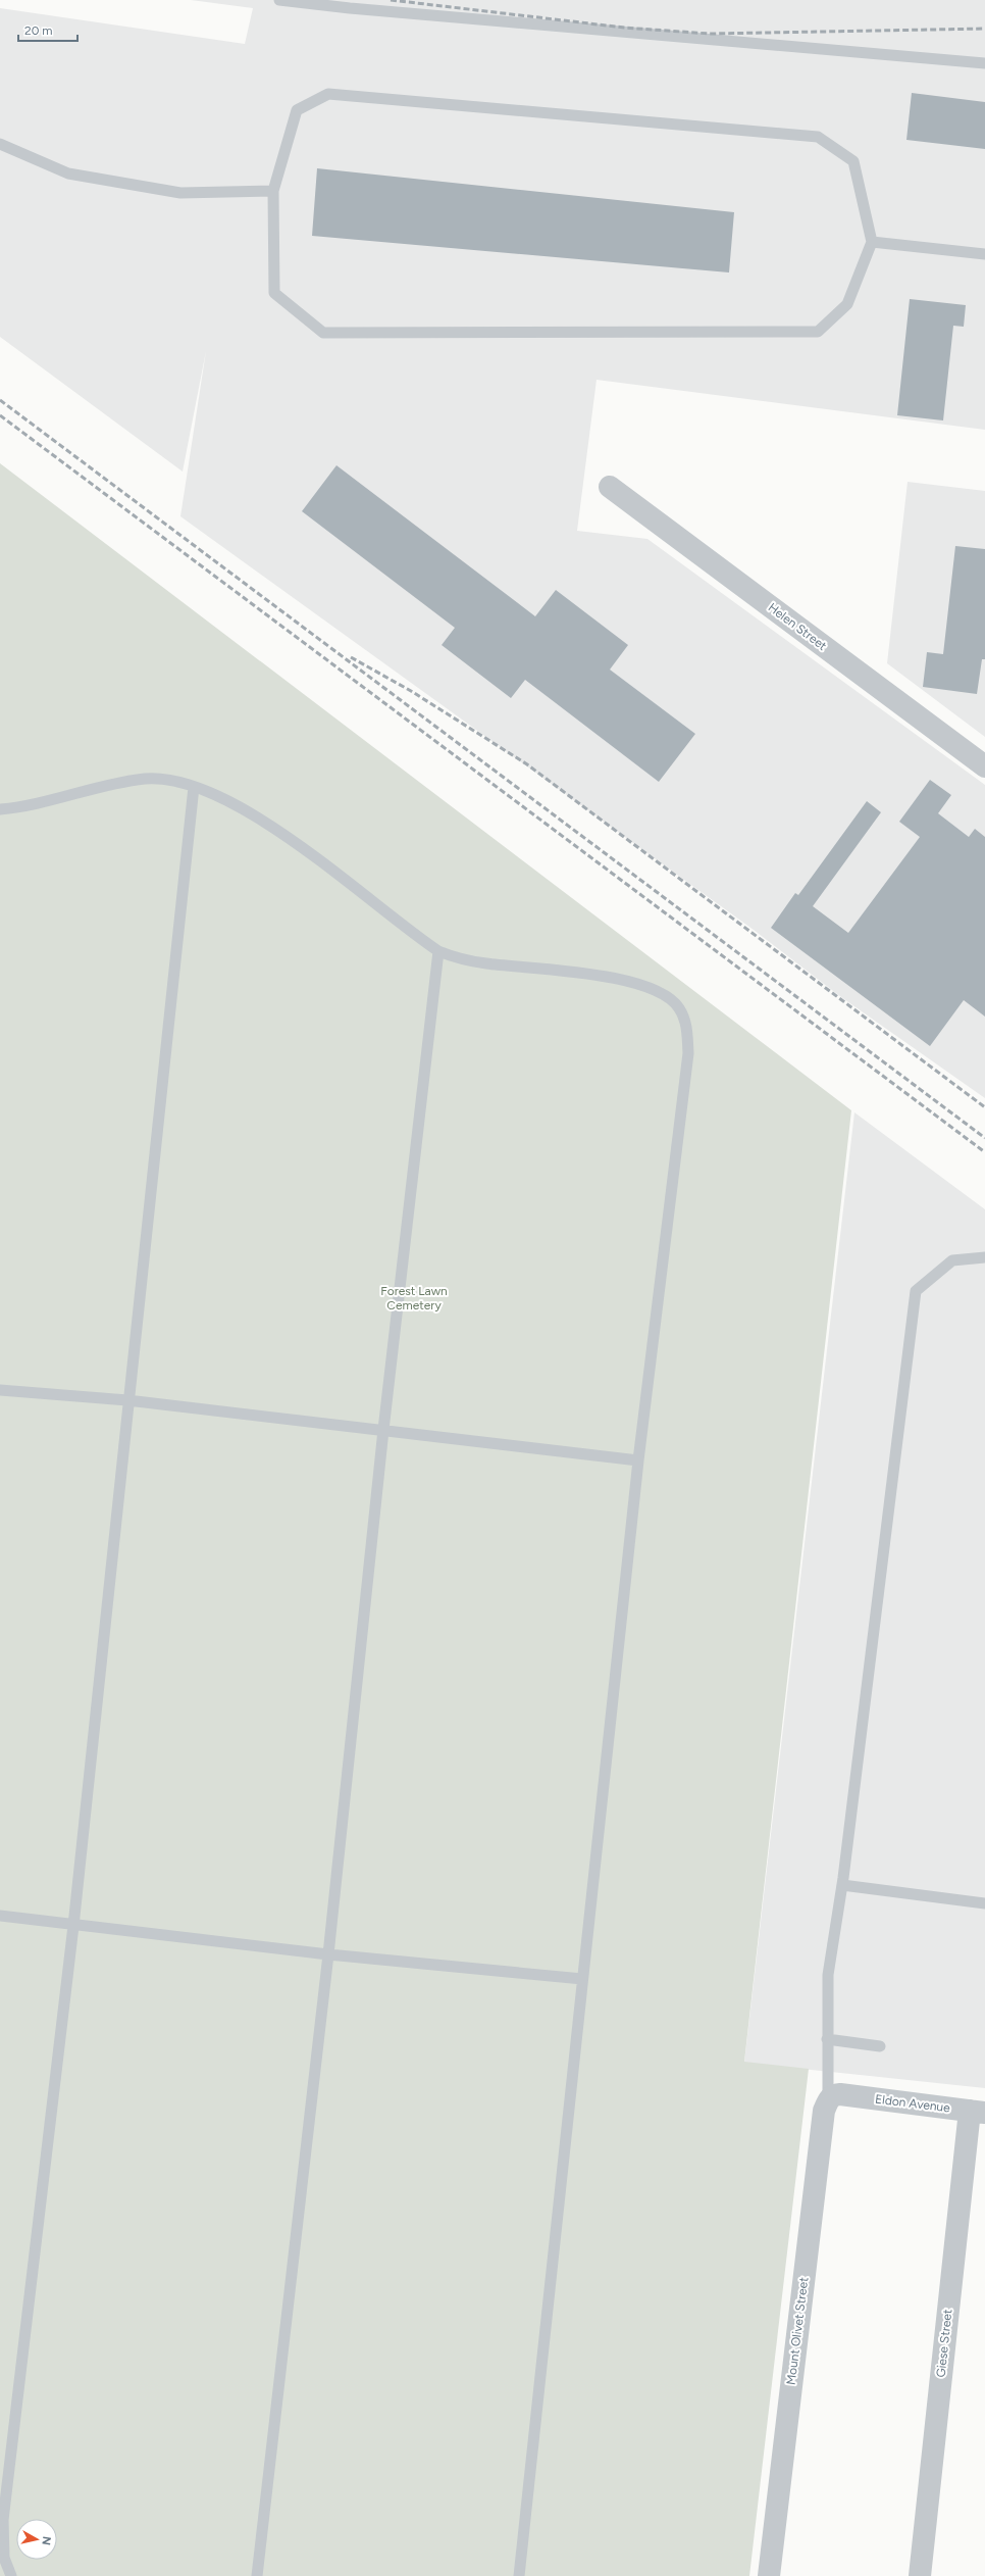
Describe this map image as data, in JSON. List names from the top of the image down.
{
  "streets": {
    "street": [
      "Helen Street",
      "Eldon Avenue",
      "Mount Olivet Street",
      "Giese Street"
    ]
  },
  "crossings": [
    ["Eldon Avenue", "Mount Olivet Street"],
    ["Eldon Avenue", "Giese Street"]
  ],
  "parks": ["Forest Lawn Cemetery"],
  "scale_bar": "20 m",
  "north": "right"
}
